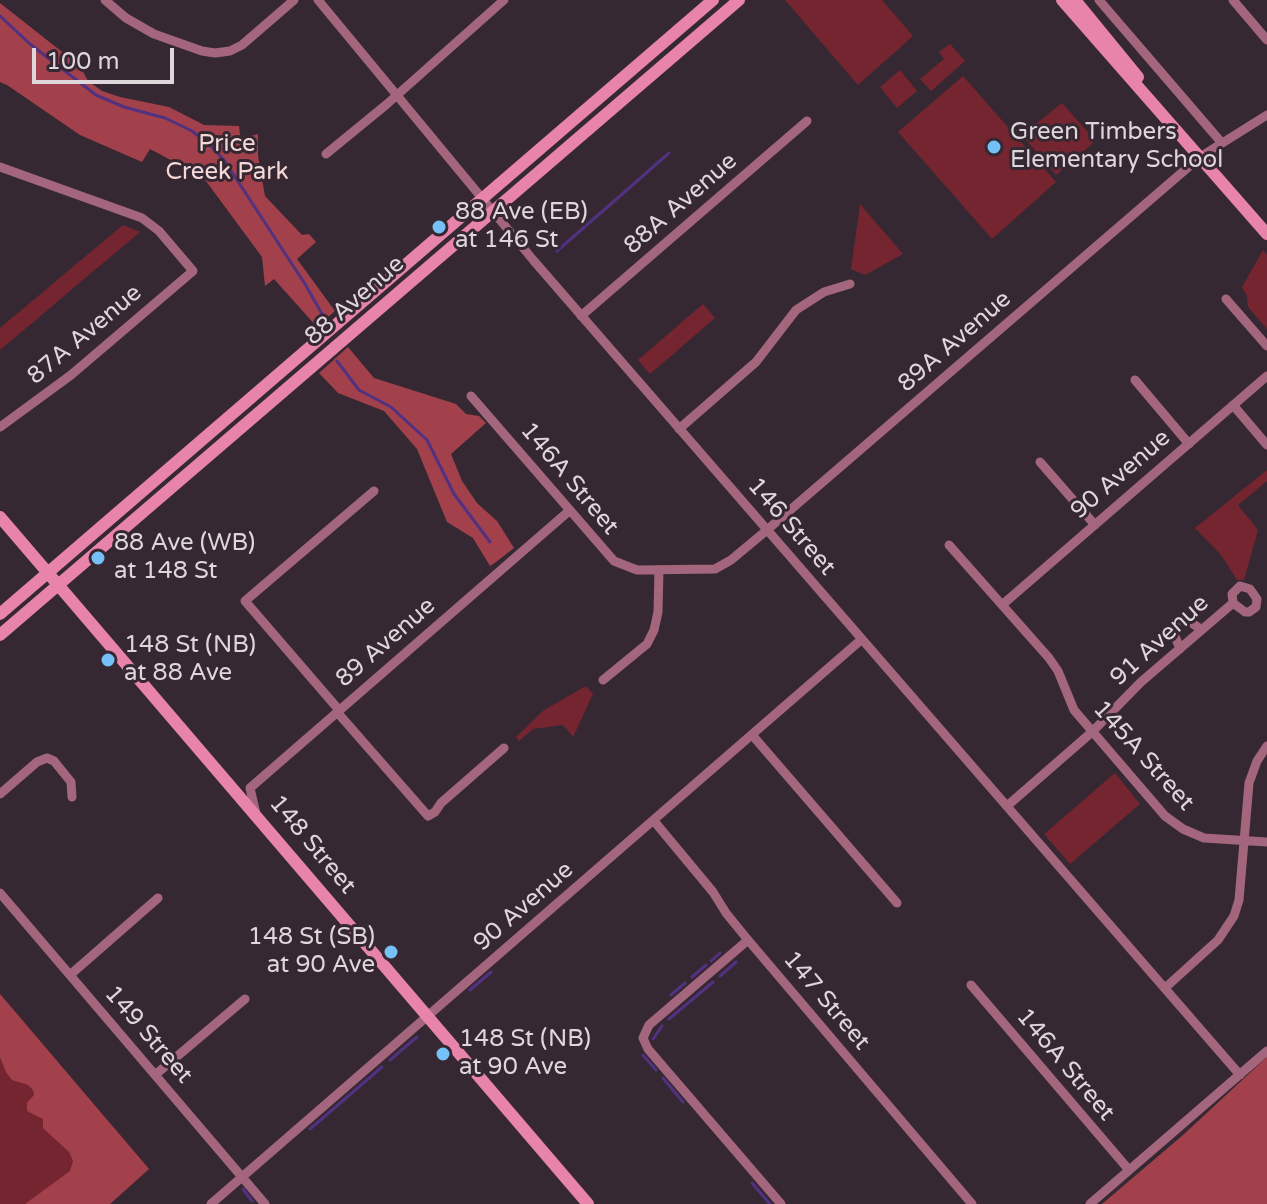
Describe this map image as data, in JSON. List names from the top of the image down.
{
  "streets": {
    "main road": ["88 Avenue", "148 Street"],
    "street": [
      "88A Avenue",
      "87A Avenue",
      "89A Avenue",
      "90 Avenue",
      "146A Street",
      "146 Street",
      "91 Avenue",
      "89 Avenue",
      "145A Street",
      "147 Street",
      "149 Street"
    ]
  },
  "crossings": [
    ["88A Avenue", "146 Street"],
    ["88 Avenue", "146 Street"],
    ["88 Avenue", "148 Street"],
    ["89A Avenue", "146A Street"],
    ["89A Avenue", "146 Street"],
    ["90 Avenue", "146 Street"],
    ["90 Avenue", "145A Street"],
    ["90 Avenue", "148 Street"],
    ["90 Avenue", "147 Street"],
    ["90 Avenue", "149 Street"],
    ["146A Street", "89 Avenue"],
    ["146 Street", "91 Avenue"],
    ["91 Avenue", "145A Street"],
    ["89 Avenue", "148 Street"]
  ],
  "parks": ["Price Creek Park"],
  "places": [
    "Green Timbers Elementary School",
    "88 Ave (EB) at 146 St",
    "88 Ave (WB) at 148 St",
    "148 St (NB) at 88 Ave",
    "148 St (SB) at 90 Ave",
    "148 St (NB) at 90 Ave"
  ],
  "scale_bar": "100 m"
}
